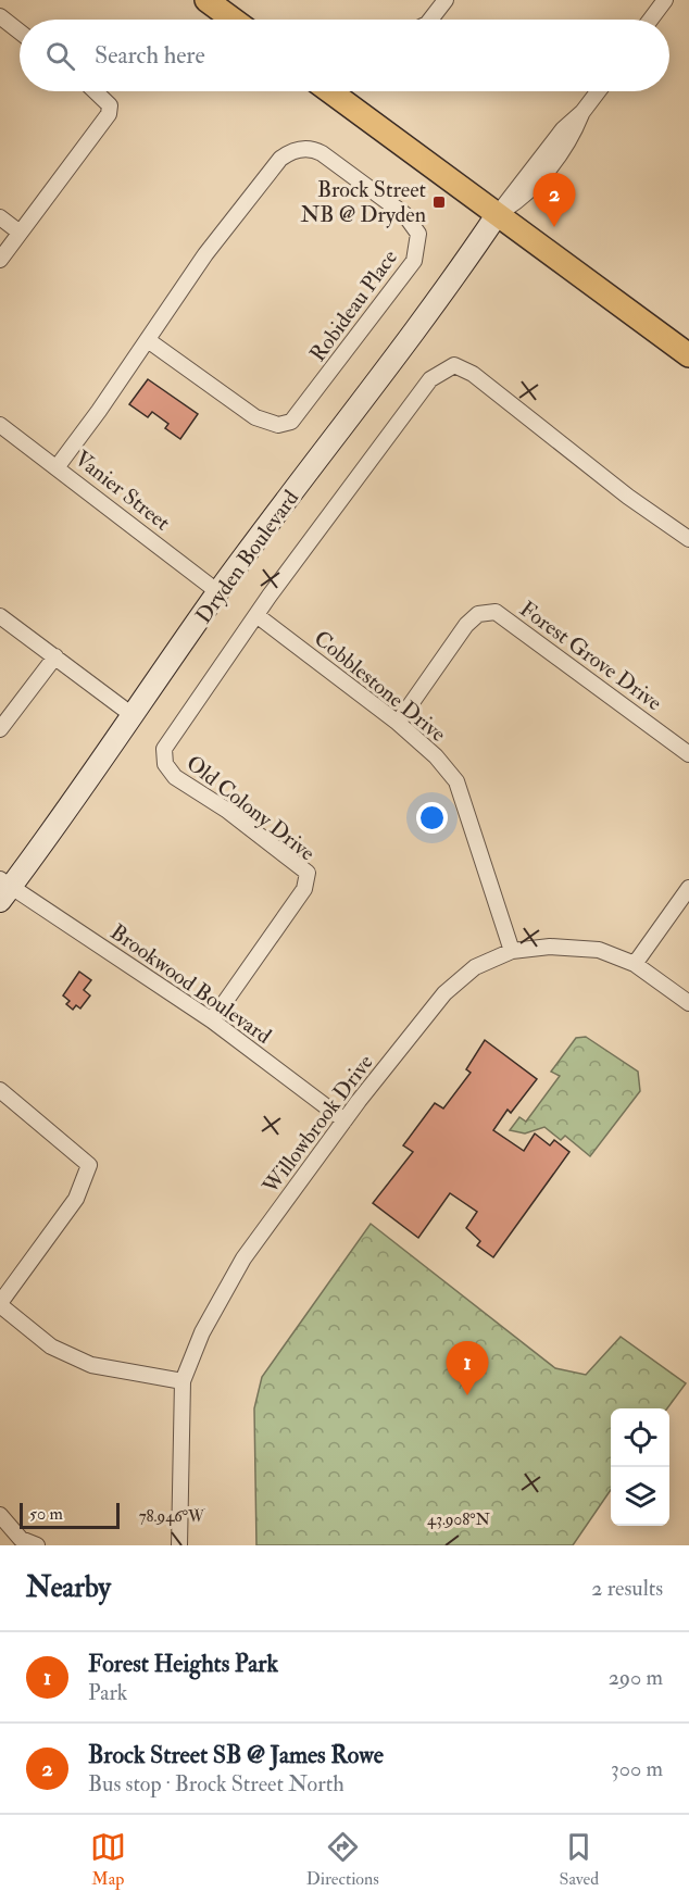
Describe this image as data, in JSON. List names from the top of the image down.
{
  "streets": {
    "street": [
      "Robideau Place",
      "Vanier Street",
      "Dryden Boulevard",
      "Forest Grove Drive",
      "Cobblestone Drive",
      "Old Colony Drive",
      "Brookwood Boulevard",
      "Willowbrook Drive"
    ]
  },
  "crossings": [
    ["Robideau Place", "Vanier Street"],
    ["Vanier Street", "Dryden Boulevard"],
    ["Dryden Boulevard", "Brookwood Boulevard"],
    ["Forest Grove Drive", "Cobblestone Drive"],
    ["Cobblestone Drive", "Old Colony Drive"],
    ["Cobblestone Drive", "Willowbrook Drive"],
    ["Old Colony Drive", "Brookwood Boulevard"],
    ["Brookwood Boulevard", "Willowbrook Drive"]
  ],
  "places": {
    "transit": ["Brock Street NB @ Dryden"]
  },
  "scale_bar": "50 m",
  "page": {
    "search": "Search here",
    "pins": ["2", "1"],
    "scale": "50 m",
    "heading": ["Nearby", "2 results"],
    "list": [
      {
        "mark": "1",
        "name": "Forest Heights Park",
        "note": "Park",
        "value": "290 m"
      },
      {
        "mark": "2",
        "name": "Brock Street SB @ James Rowe",
        "note": "Bus stop · Brock Street North",
        "value": "300 m"
      }
    ],
    "nav": ["Map", "Directions", "Saved"]
  },
  "coordinates": ["78.946°W", "43.908°N"]
}
